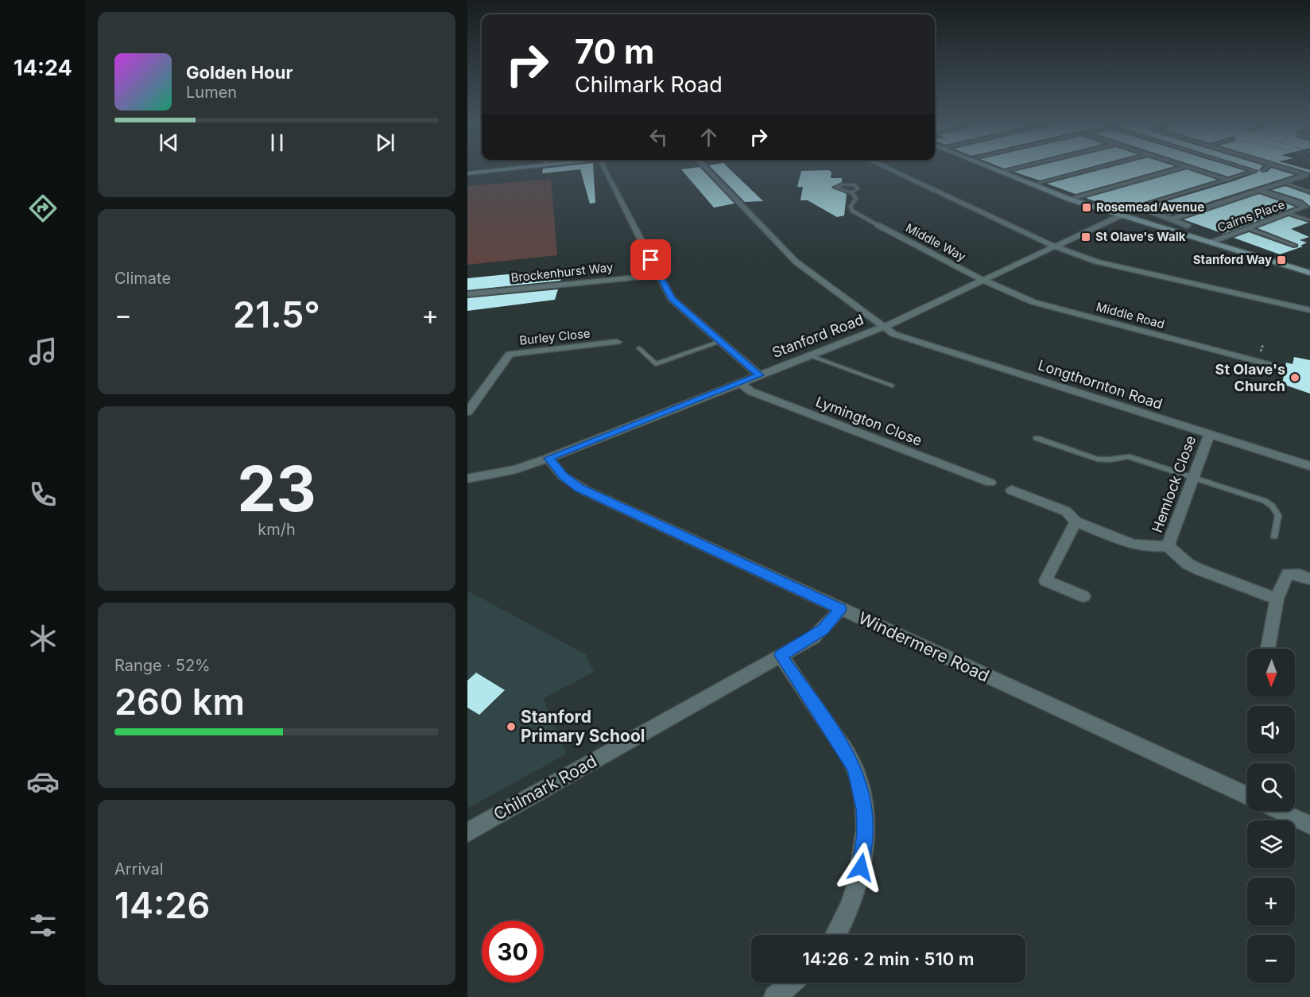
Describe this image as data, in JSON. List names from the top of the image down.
{
  "streets": {
    "street": [
      "Cairns Place",
      "Middle Way",
      "Brockenhurst Way",
      "Middle Road",
      "Stanford Road",
      "Burley Close",
      "Longthornton Road",
      "Lymington Close",
      "Hemlock Close",
      "Windermere Road",
      "Chilmark Road"
    ]
  },
  "crossings": [
    ["Middle Way", "Middle Road"],
    ["Stanford Road", "Longthornton Road"],
    ["Stanford Road", "Lymington Close"],
    ["Stanford Road", "Windermere Road"],
    ["Longthornton Road", "Hemlock Close"],
    ["Windermere Road", "Chilmark Road"]
  ],
  "places": {
    "transit": ["Rosemead Avenue", "St Olave's Walk", "Stanford Way"],
    "other": ["St Olave's Church", "Stanford Primary School"]
  },
  "north": "bottom",
  "page": {
    "tabs": "14:24",
    "turn": ["70 m", "Chilmark Road"],
    "song": ["Golden Hour", "Lumen"],
    "tile": [
      "Climate",
      ["23", "km/h"],
      ["Range · 52%", "260 km"],
      ["Arrival", "14:26"]
    ],
    "heat": ["−", "21.5°", "+"],
    "map_buttons": ["+", "−"],
    "limit": "30",
    "trip": "14:26 · 2 min · 510 m"
  }
}
